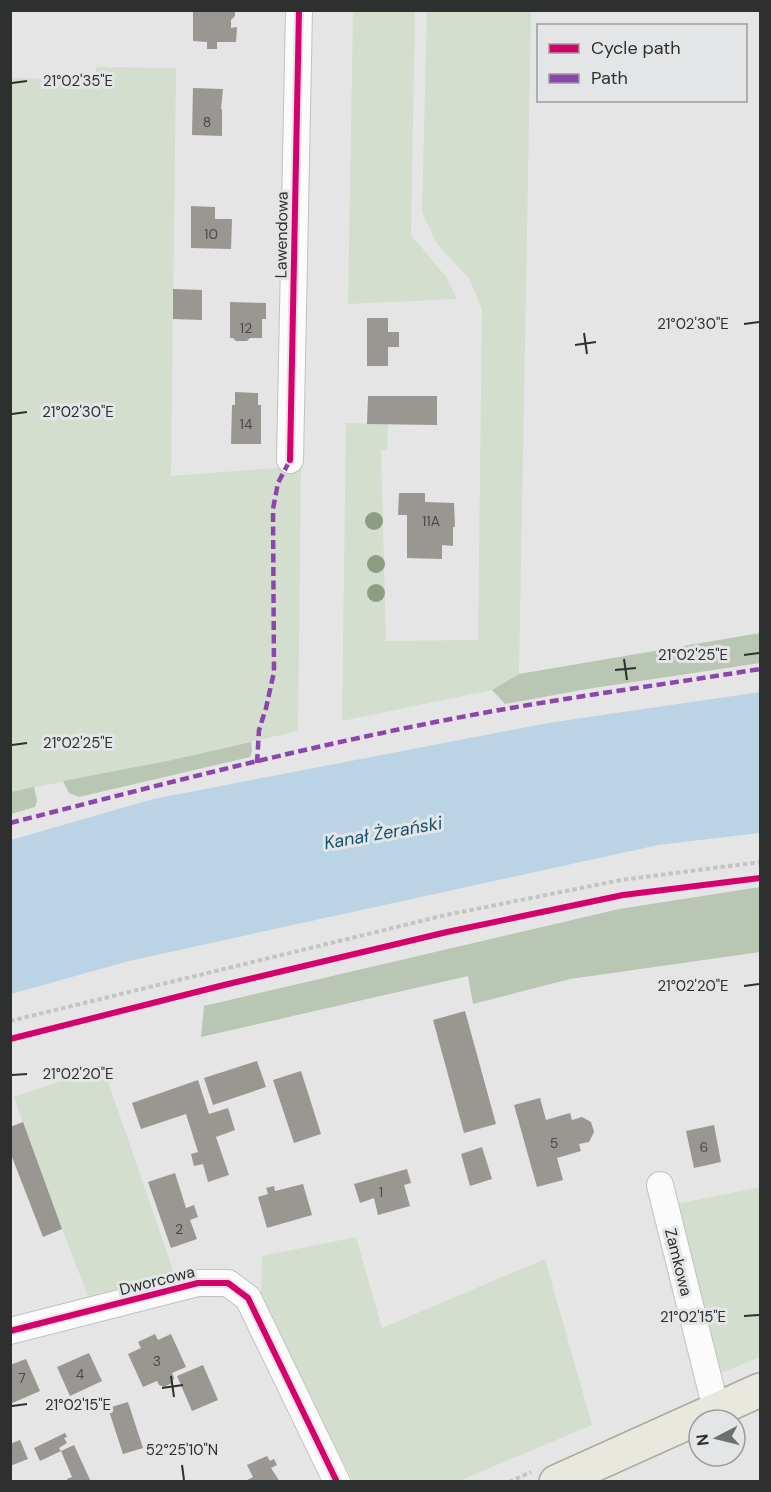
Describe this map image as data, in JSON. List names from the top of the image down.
{
  "streets": {
    "street": ["Lawendowa", "Zamkowa", "Dworcowa"]
  },
  "water": ["Kanał Żerański"],
  "house_numbers": [
    "8",
    "10",
    "12",
    "14",
    "11A",
    "5",
    "6",
    "1",
    "2",
    "3",
    "4",
    "7"
  ],
  "legend": ["Cycle path", "Path"],
  "north": "left",
  "coordinates": [
    "21°02'35\"E",
    "21°02'30\"E",
    "21°02'25\"E",
    "21°02'20\"E",
    "21°02'15\"E",
    "52°25'10\"N"
  ]
}
